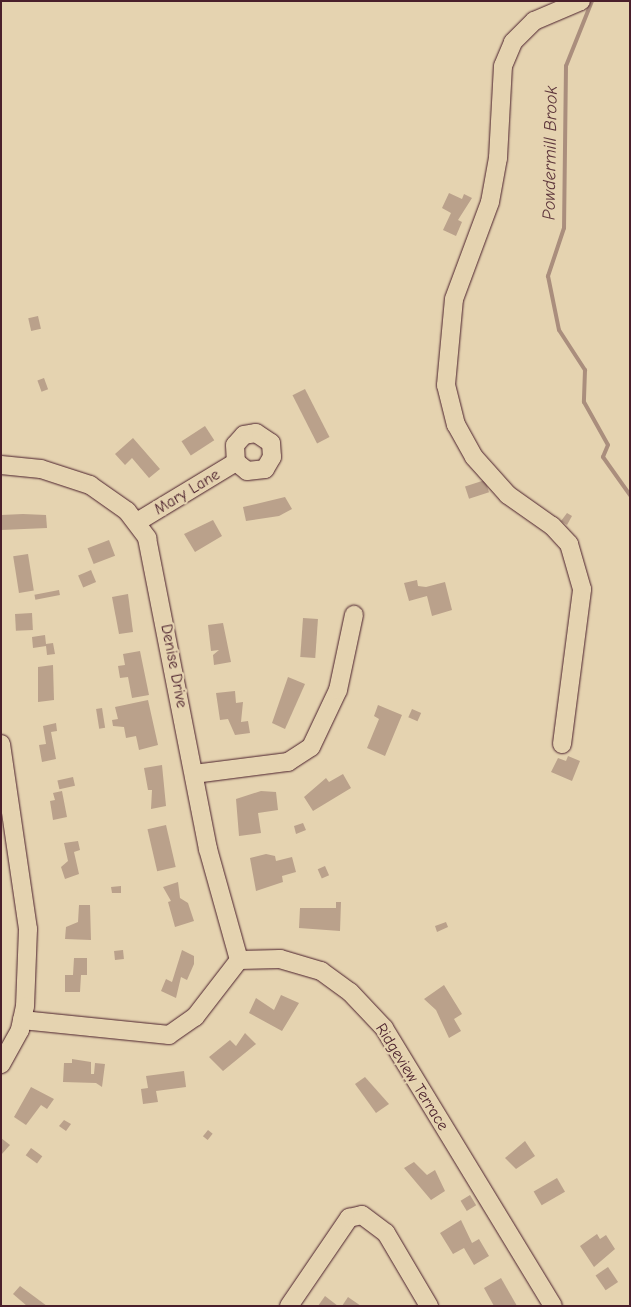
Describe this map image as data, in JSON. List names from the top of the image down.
{
  "streets": {
    "street": ["Mary Lane", "Denise Drive", "Ridgeview Terrace"]
  },
  "crossings": [
    ["Mary Lane", "Denise Drive"],
    ["Denise Drive", "Ridgeview Terrace"]
  ],
  "water": ["Powdermill Brook"]
}
